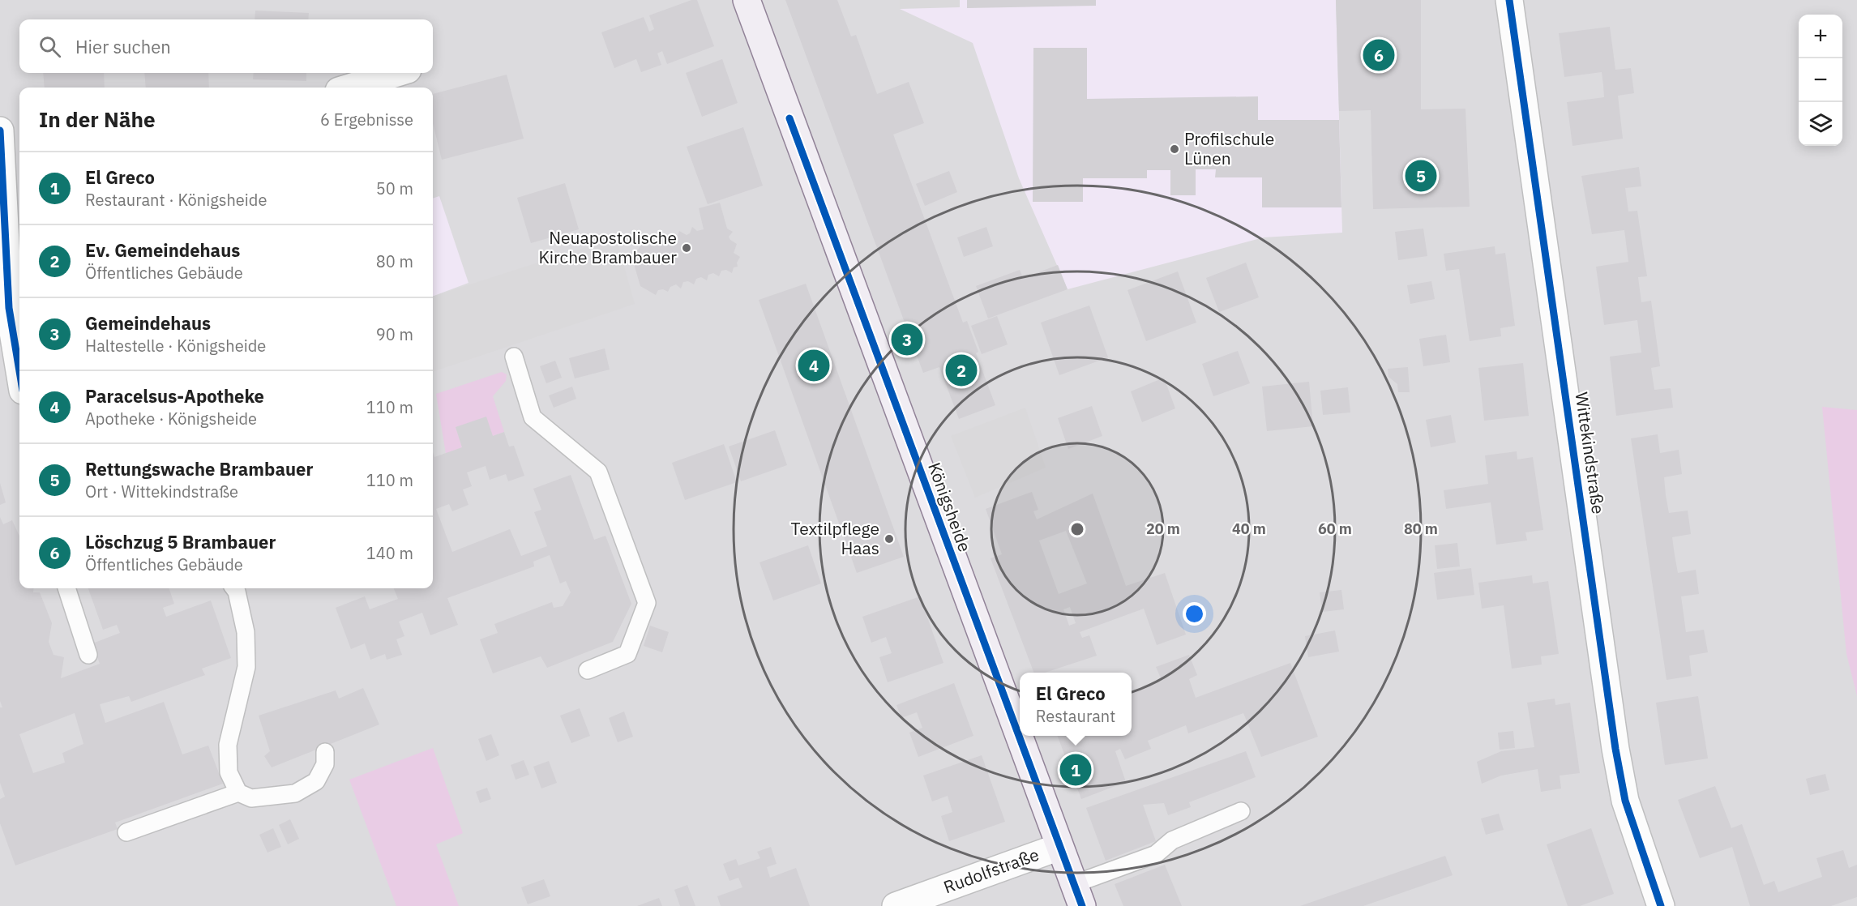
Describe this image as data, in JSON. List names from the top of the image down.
{
  "streets": {
    "main road": ["Königsheide"],
    "street": ["Wittekindstraße", "Rudolfstraße"]
  },
  "crossings": [
    ["Königsheide", "Rudolfstraße"]
  ],
  "places": ["Profilschule Lünen", "Neuapostolische Kirche Brambauer", "Textilpflege Haas"],
  "page": {
    "map_buttons": ["+", "−"],
    "search": "Hier suchen",
    "pins": [
      "6",
      "5",
      "3",
      "4",
      "2",
      "1"
    ],
    "heading": ["In der Nähe", "6 Ergebnisse"],
    "list": [
      {
        "mark": "1",
        "name": "El Greco",
        "note": "Restaurant · Königsheide",
        "value": "50 m"
      },
      {
        "mark": "2",
        "name": "Ev. Gemeindehaus",
        "note": "Öffentliches Gebäude",
        "value": "80 m"
      },
      {
        "mark": "3",
        "name": "Gemeindehaus",
        "note": "Haltestelle · Königsheide",
        "value": "90 m"
      },
      {
        "mark": "4",
        "name": "Paracelsus-Apotheke",
        "note": "Apotheke · Königsheide",
        "value": "110 m"
      },
      {
        "mark": "5",
        "name": "Rettungswache Brambauer",
        "note": "Ort · Wittekindstraße",
        "value": "110 m"
      },
      {
        "mark": "6",
        "name": "Löschzug 5 Brambauer",
        "note": "Öffentliches Gebäude",
        "value": "140 m"
      }
    ],
    "popup": ["El Greco", "Restaurant"]
  },
  "rings": [
    "20 m",
    "40 m",
    "60 m",
    "80 m"
  ]
}
